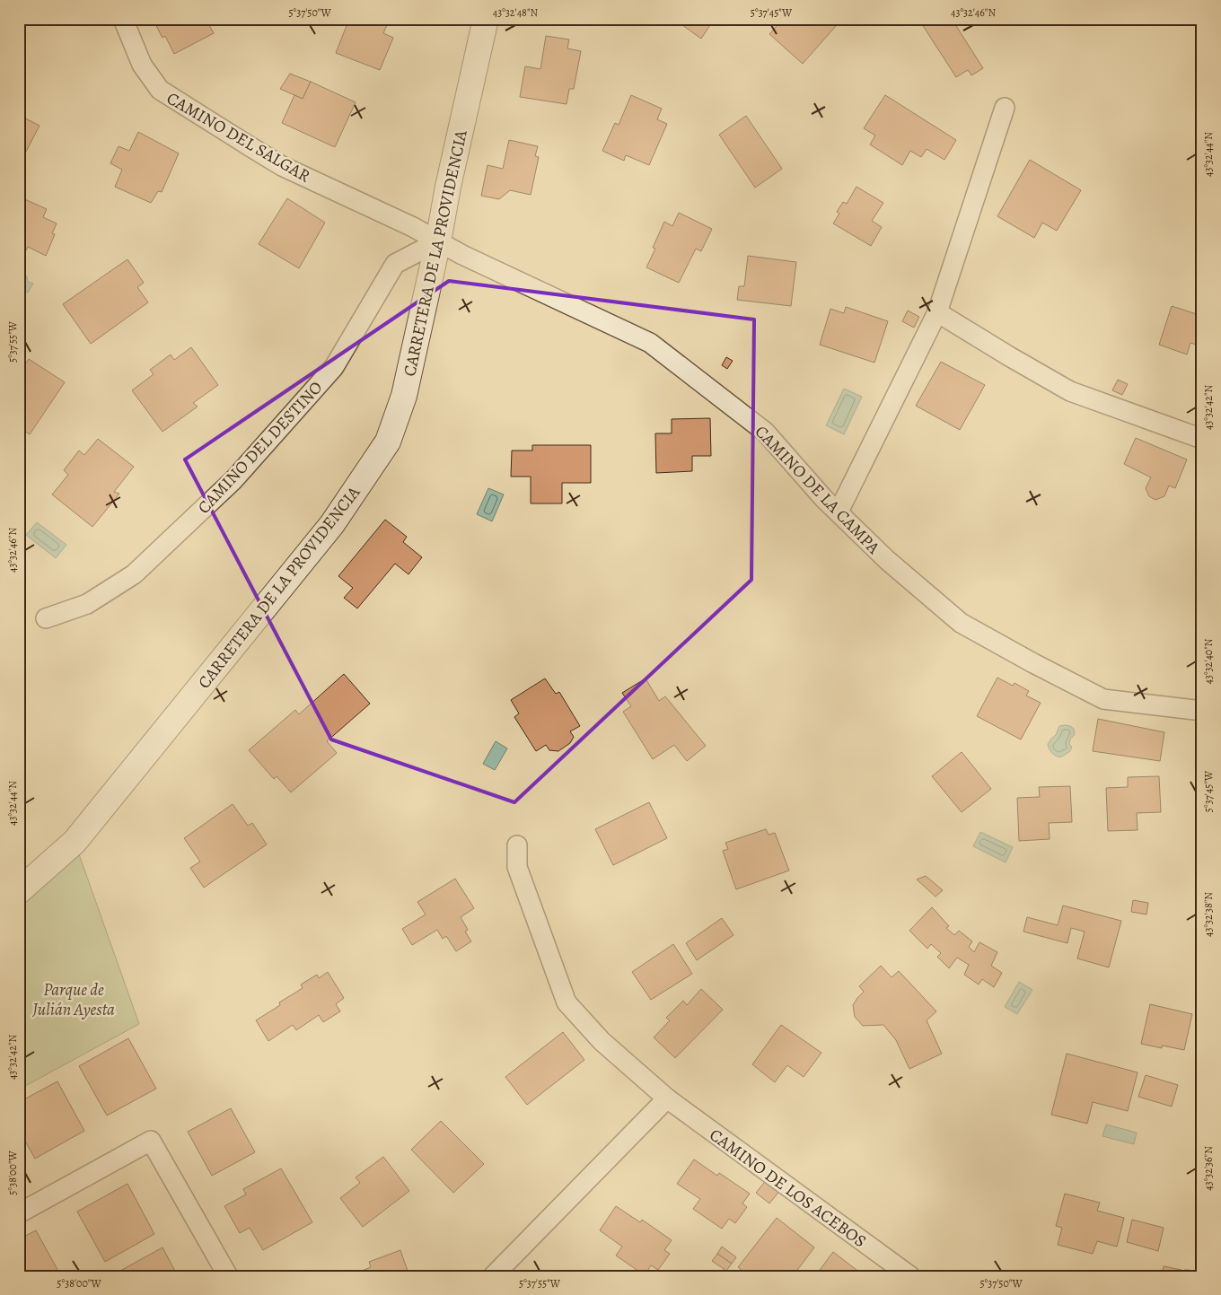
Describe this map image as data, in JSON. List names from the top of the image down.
{
  "streets": {
    "street": [
      "CAMINO DEL SALGAR",
      "CARRETERA DE LA PROVIDENCIA",
      "CAMINO DEL DESTINO",
      "CAMINO DE LA CAMPA",
      "CAMINO DE LOS ACEBOS"
    ]
  },
  "crossings": [
    ["CAMINO DEL SALGAR", "CARRETERA DE LA PROVIDENCIA"],
    ["CAMINO DEL SALGAR", "CAMINO DEL DESTINO"],
    ["CAMINO DEL SALGAR", "CAMINO DE LA CAMPA"],
    ["CARRETERA DE LA PROVIDENCIA", "CAMINO DEL DESTINO"],
    ["CARRETERA DE LA PROVIDENCIA", "CAMINO DE LA CAMPA"],
    ["CAMINO DEL DESTINO", "CAMINO DE LA CAMPA"]
  ],
  "parks": ["Parque de Julián Ayesta"],
  "coordinates": [
    "5°37'50\"W",
    "43°32'48\"N",
    "5°37'45\"W",
    "43°32'46\"N",
    "43°32'44\"N",
    "5°37'55\"W",
    "43°32'42\"N",
    "43°32'40\"N",
    "43°32'38\"N",
    "43°32'36\"N",
    "5°38'00\"W"
  ]
}
